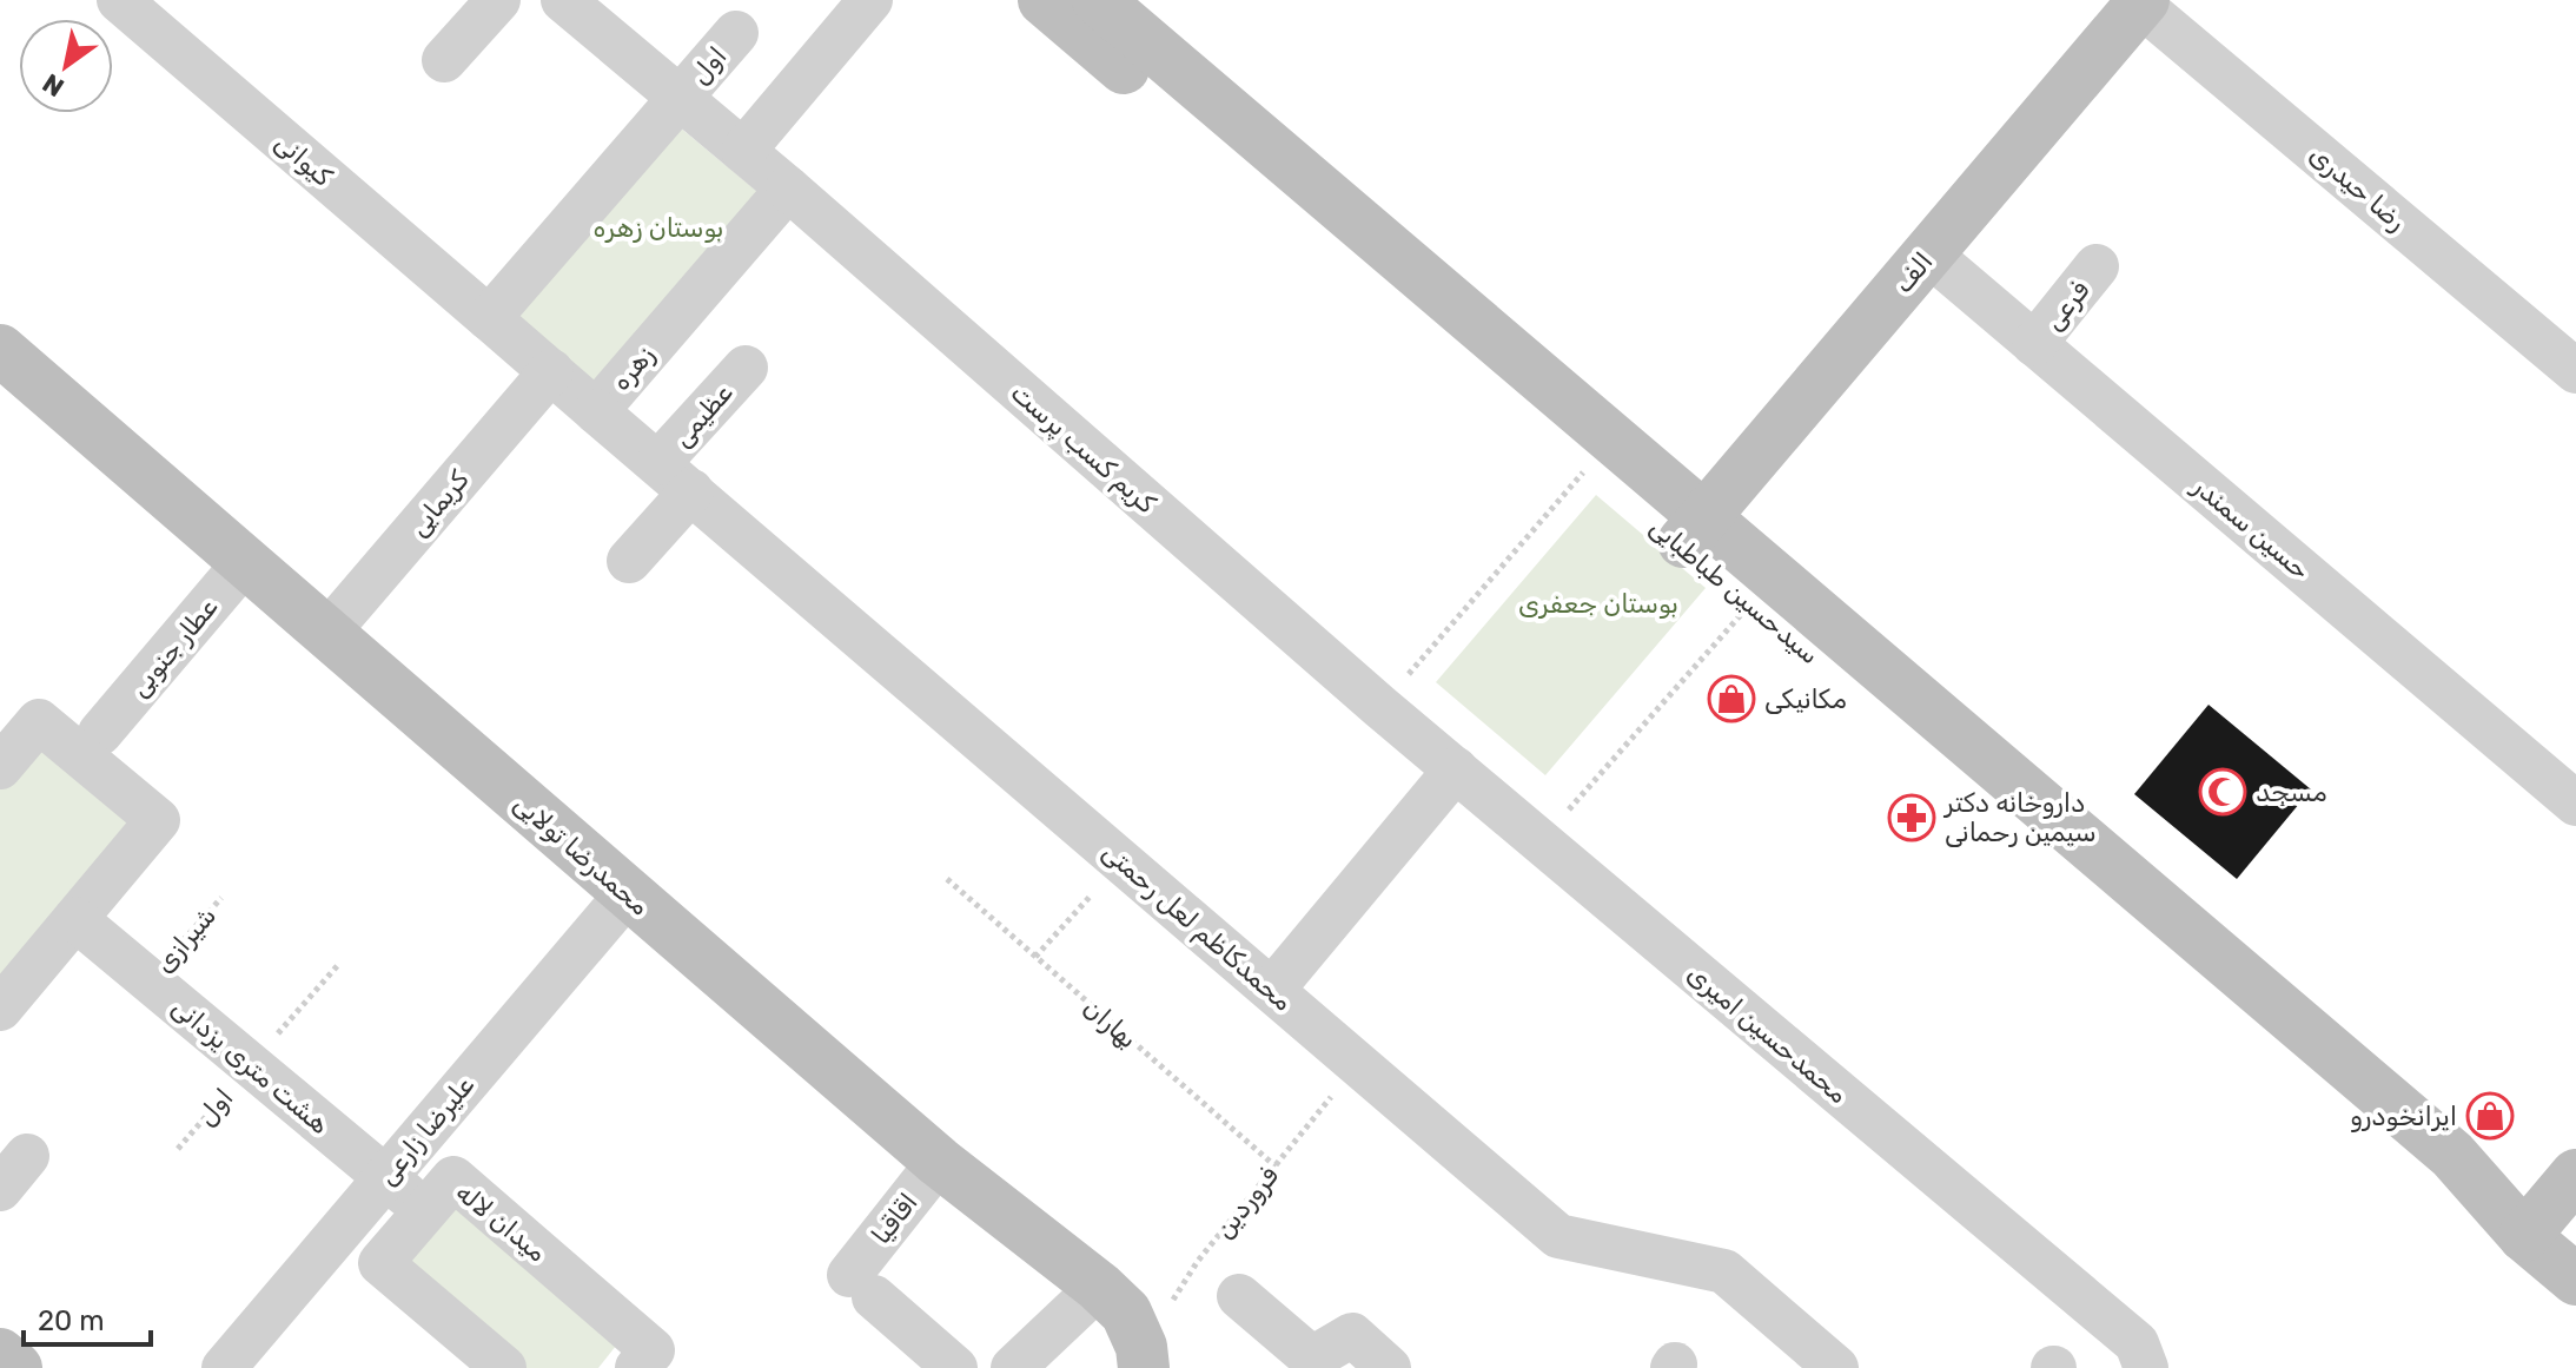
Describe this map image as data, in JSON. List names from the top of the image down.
{
  "streets": {
    "street": [
      "اول",
      "کیوانی",
      "رضا حیدری",
      "الف",
      "فرعی",
      "زهره",
      "عظیمی",
      "کریم کسب پرست",
      "کریمایی",
      "حسین سمندر",
      "سیدحسین طباطبایی",
      "عطار جنوبی",
      "محمدرضا تولایی",
      "محمدکاظم لعل رحمتی",
      "محمدحسین امیری",
      "هشت متری یزدانی",
      "علیرضا زارعی",
      "اقاقیا",
      "میدان لاله"
    ],
    "path": ["شیرازی", "بهاران", "فروردین"]
  },
  "crossings": [
    ["اول", "هشت متری یزدانی"],
    ["کیوانی", "زهره"],
    ["رضا حیدری", "الف"],
    ["الف", "حسین سمندر"],
    ["الف", "سیدحسین طباطبایی"],
    ["فرعی", "حسین سمندر"],
    ["زهره", "کریم کسب پرست"],
    ["زهره", "کریمایی"],
    ["زهره", "محمدکاظم لعل رحمتی"],
    ["عظیمی", "محمدکاظم لعل رحمتی"],
    ["کریم کسب پرست", "محمدحسین امیری"],
    ["کریمایی", "محمدرضا تولایی"],
    ["عطار جنوبی", "محمدرضا تولایی"],
    ["محمدرضا تولایی", "علیرضا زارعی"],
    ["محمدرضا تولایی", "فروردین"],
    ["محمدرضا تولایی", "اقاقیا"],
    ["محمدکاظم لعل رحمتی", "فروردین"],
    ["شیرازی", "هشت متری یزدانی"],
    ["بهاران", "فروردین"],
    ["هشت متری یزدانی", "علیرضا زارعی"],
    ["هشت متری یزدانی", "میدان لاله"]
  ],
  "parks": ["بوستان زهره", "بوستان جعفری"],
  "places": {
    "shop": ["مکانیکی", "ایرانخودرو"],
    "mosque": ["مسجد"],
    "pharmacy": ["داروخانه دکتر سیمین رحمانی"]
  },
  "scale_bar": "20 m",
  "north": "bottom left"
}
